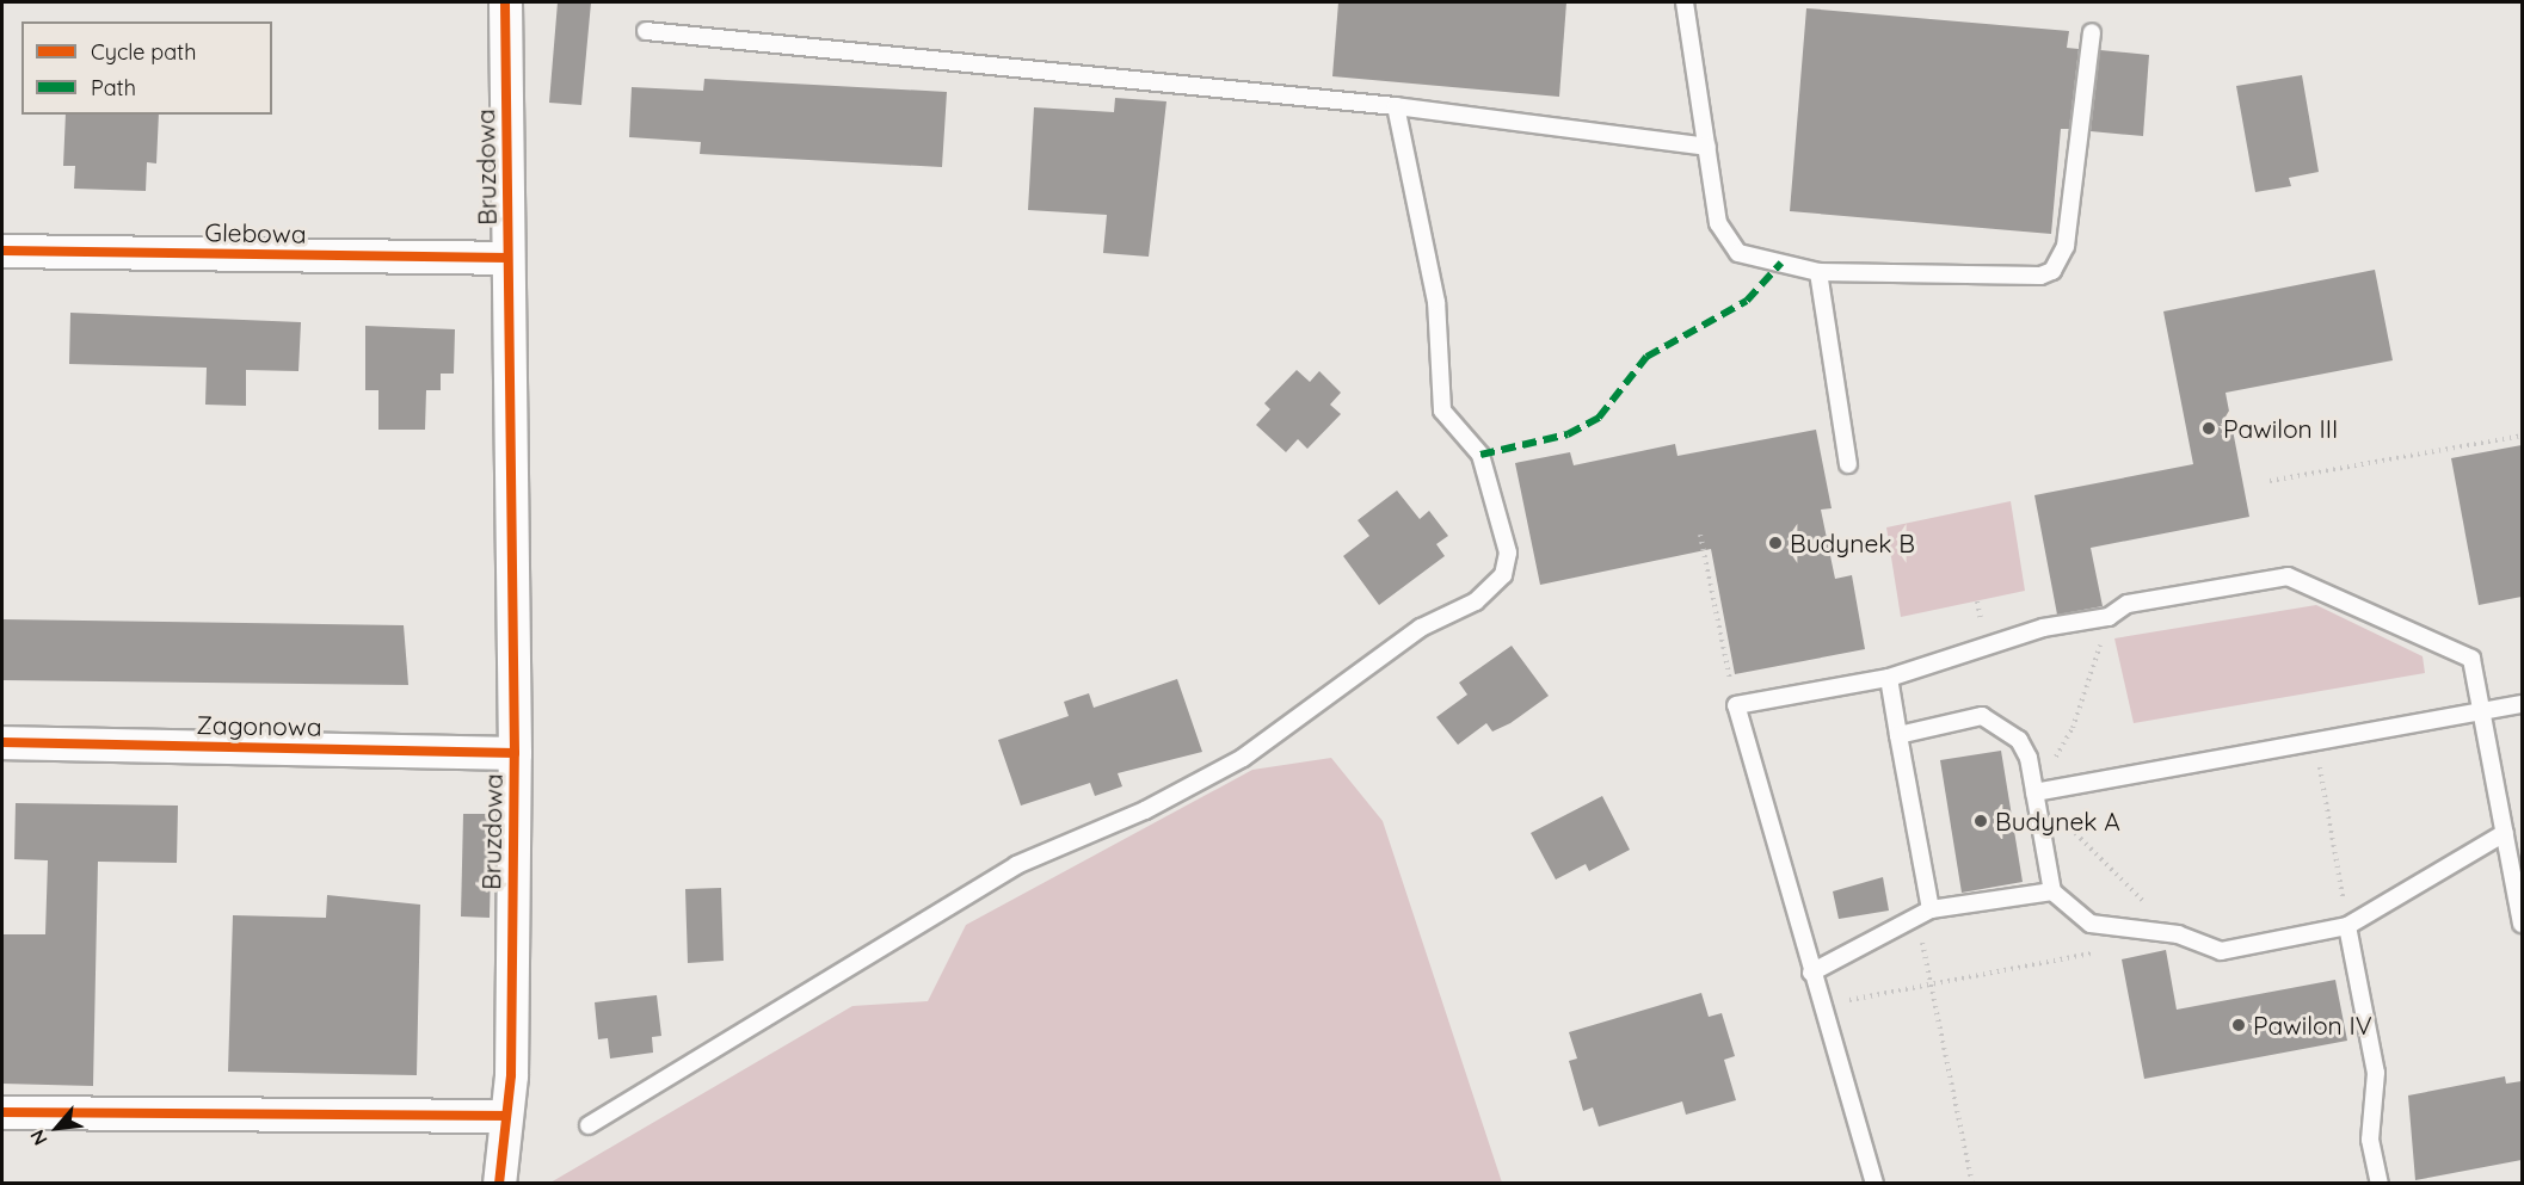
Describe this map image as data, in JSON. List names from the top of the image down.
{
  "streets": {
    "street": ["Bruzdowa", "Glebowa", "Zagonowa"]
  },
  "crossings": [
    ["Bruzdowa", "Glebowa"],
    ["Bruzdowa", "Zagonowa"]
  ],
  "places": [
    "Pawilon III",
    "Budynek B",
    "Budynek A",
    "Pawilon IV"
  ],
  "legend": ["Cycle path", "Path"],
  "north": "bottom left"
}
